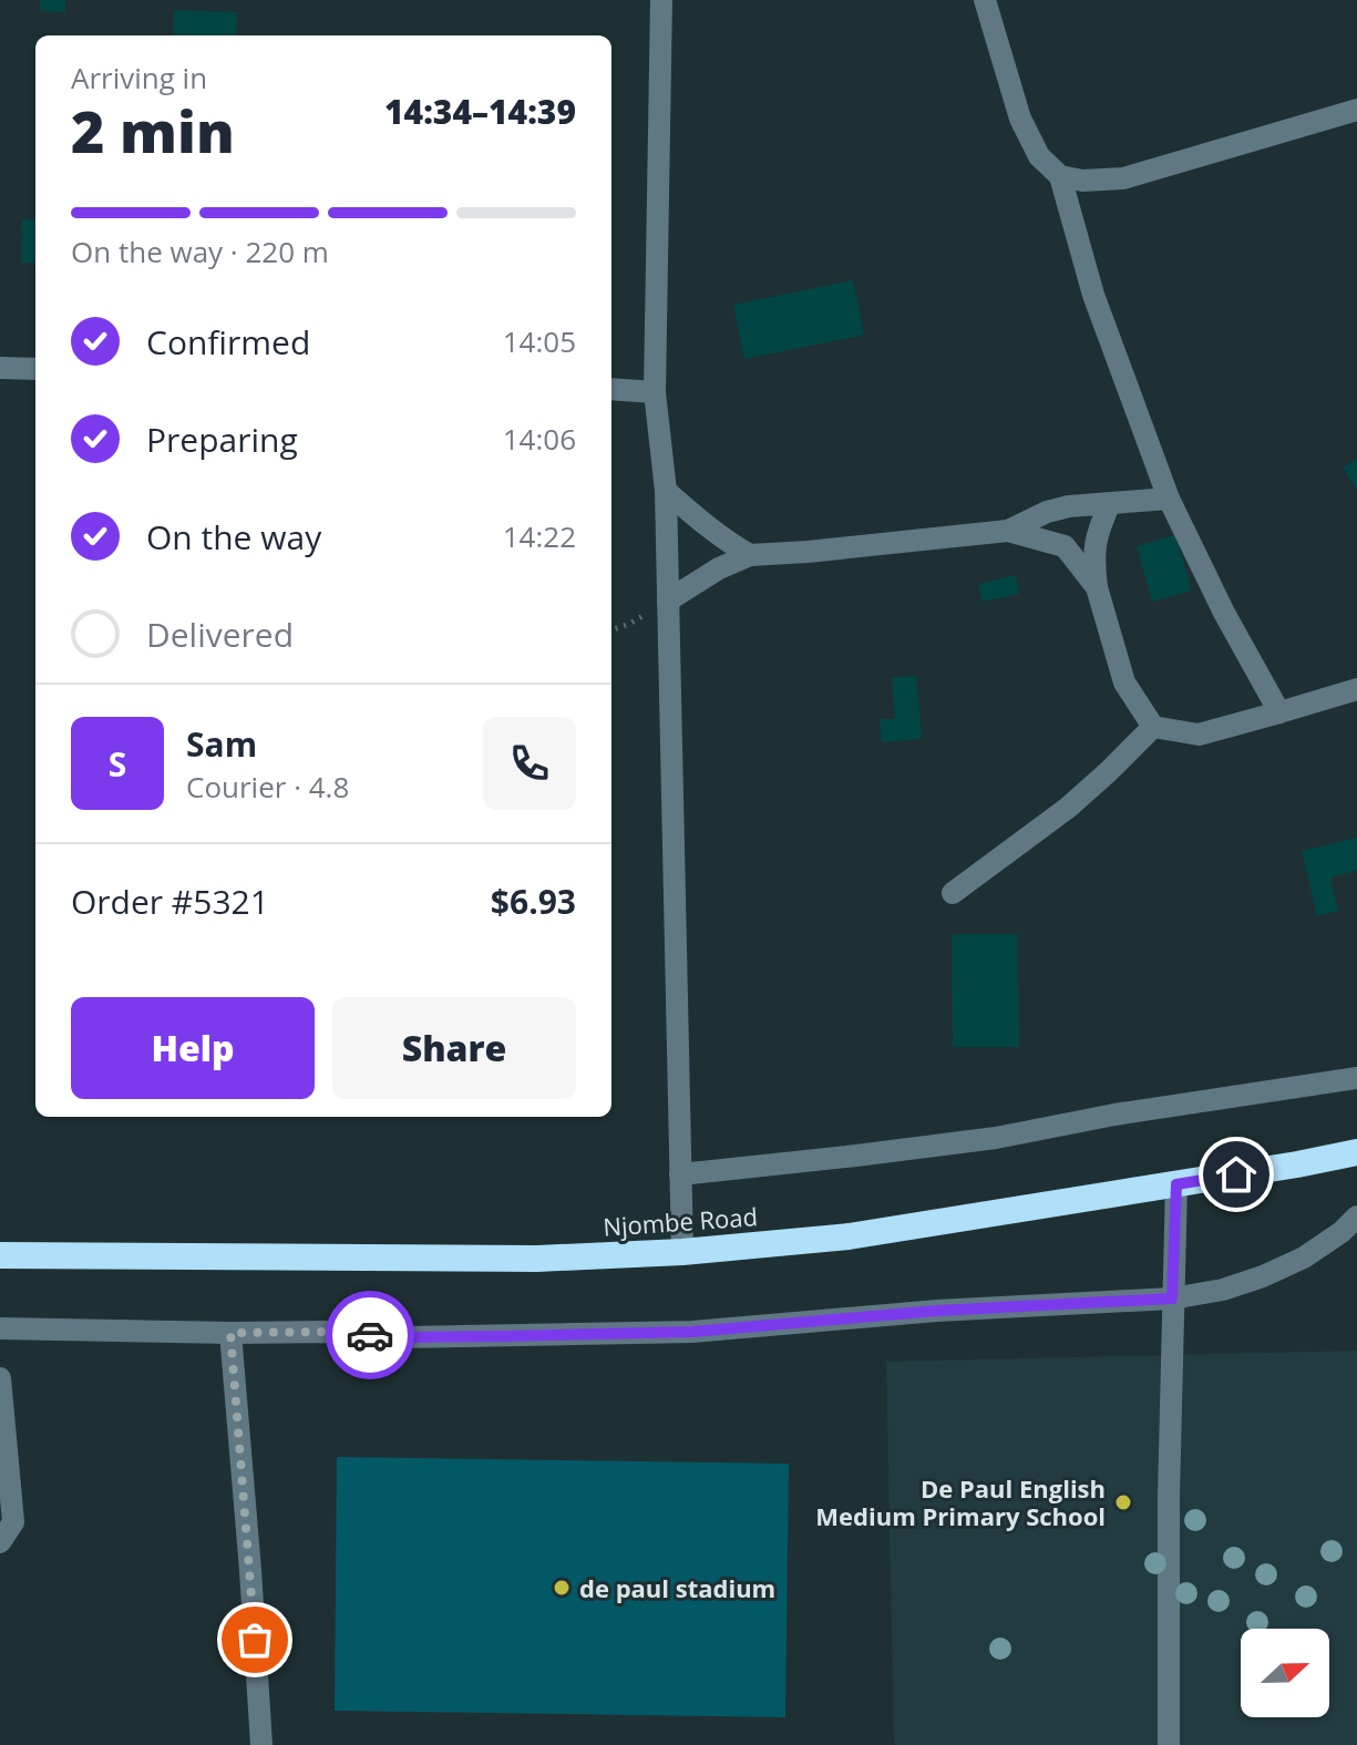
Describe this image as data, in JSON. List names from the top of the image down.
{
  "streets": {
    "highway": ["Njombe Road"]
  },
  "places": ["De Paul English Medium Primary School", "de paul stadium"],
  "north": "right",
  "page": {
    "heading": ["2 min", "Arriving in", "14:34–14:39"],
    "panel": [
      "Sam",
      "Courier · 4.8",
      "Order #5321",
      "$6.93"
    ],
    "bar": "On the way · 220 m",
    "list": [
      ["Confirmed", "14:05"],
      ["Preparing", "14:06"],
      ["On the way", "14:22"],
      "Delivered"
    ],
    "round": "S",
    "buttons": ["Help", "Share"]
  }
}
